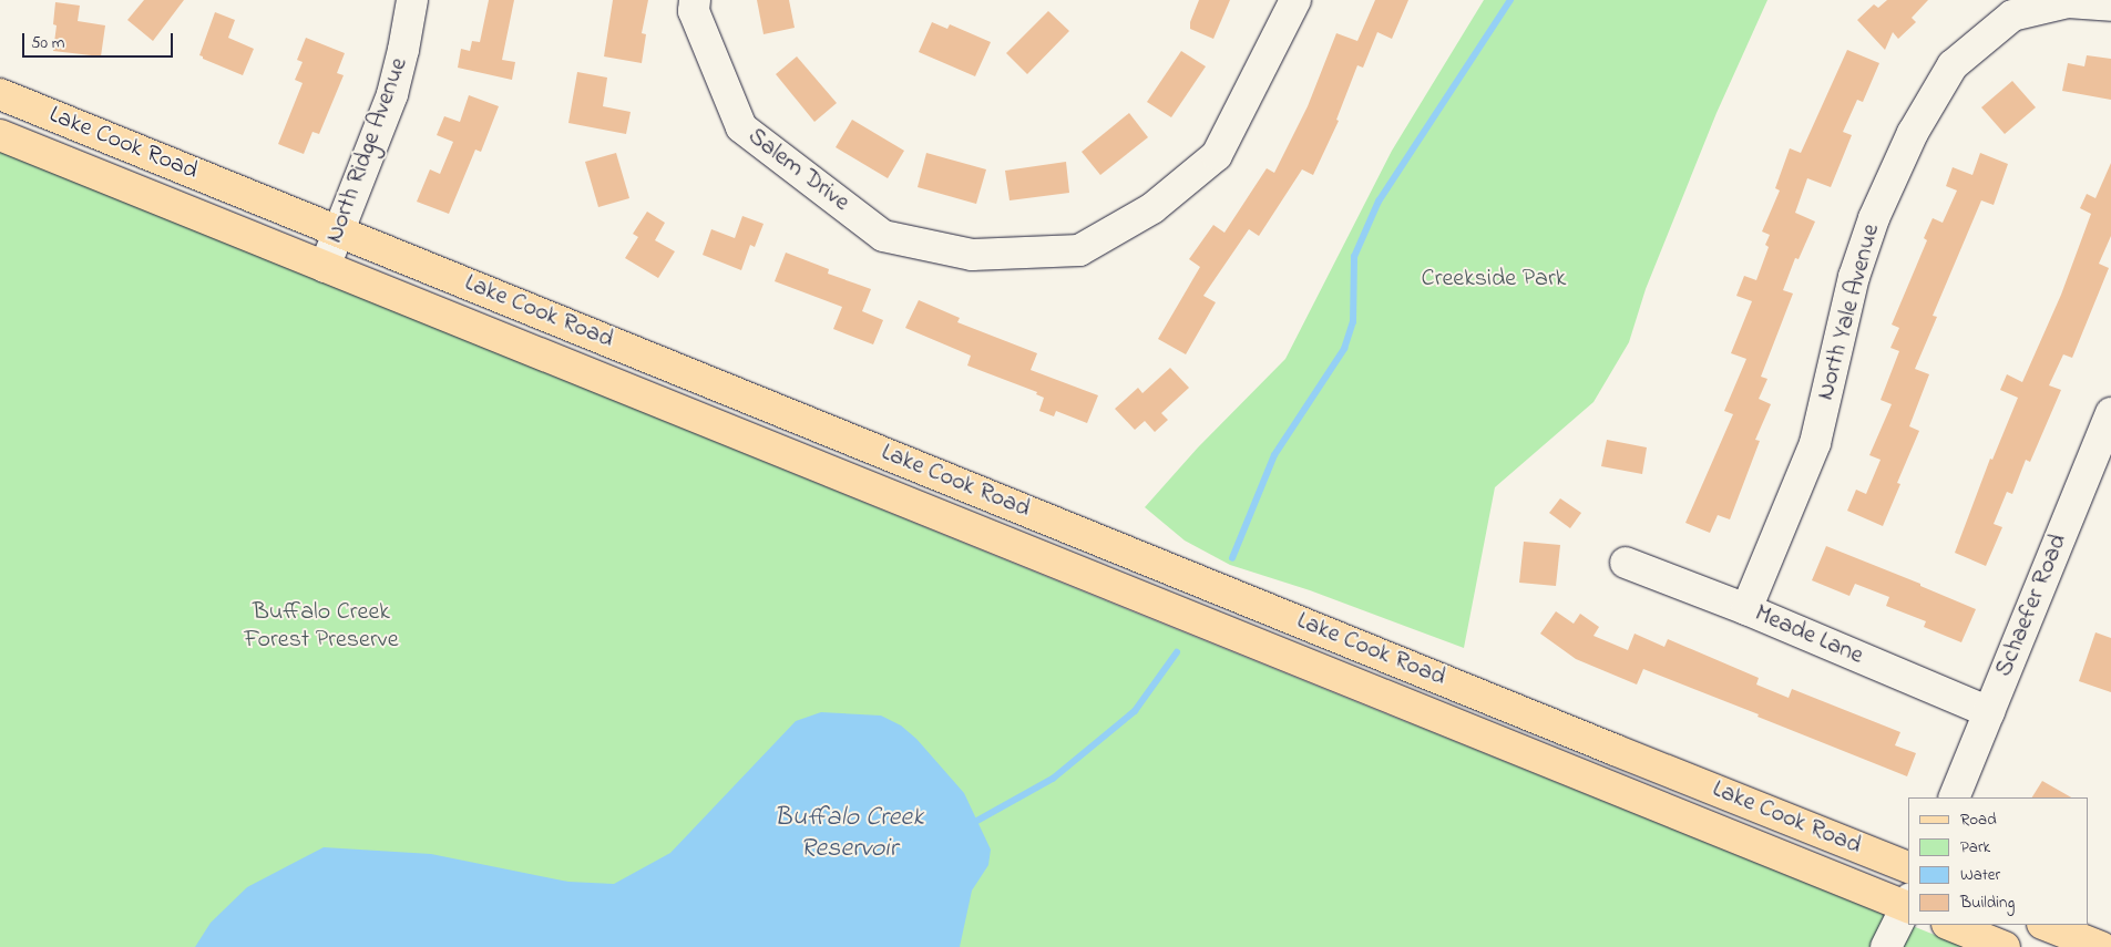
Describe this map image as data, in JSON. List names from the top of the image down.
{
  "streets": {
    "main road": ["Lake Cook Road"],
    "street": [
      "North Ridge Avenue",
      "Salem Drive",
      "North Yale Avenue",
      "Schaefer Road",
      "Meade Lane"
    ]
  },
  "crossings": [
    ["Lake Cook Road", "North Ridge Avenue"],
    ["North Yale Avenue", "Meade Lane"],
    ["Schaefer Road", "Meade Lane"]
  ],
  "water": ["Buffalo Creek Reservoir"],
  "parks": ["Creekside Park", "Buffalo Creek Forest Preserve"],
  "legend": [
    "Road",
    "Park",
    "Water",
    "Building"
  ],
  "scale_bar": "50 m"
}
